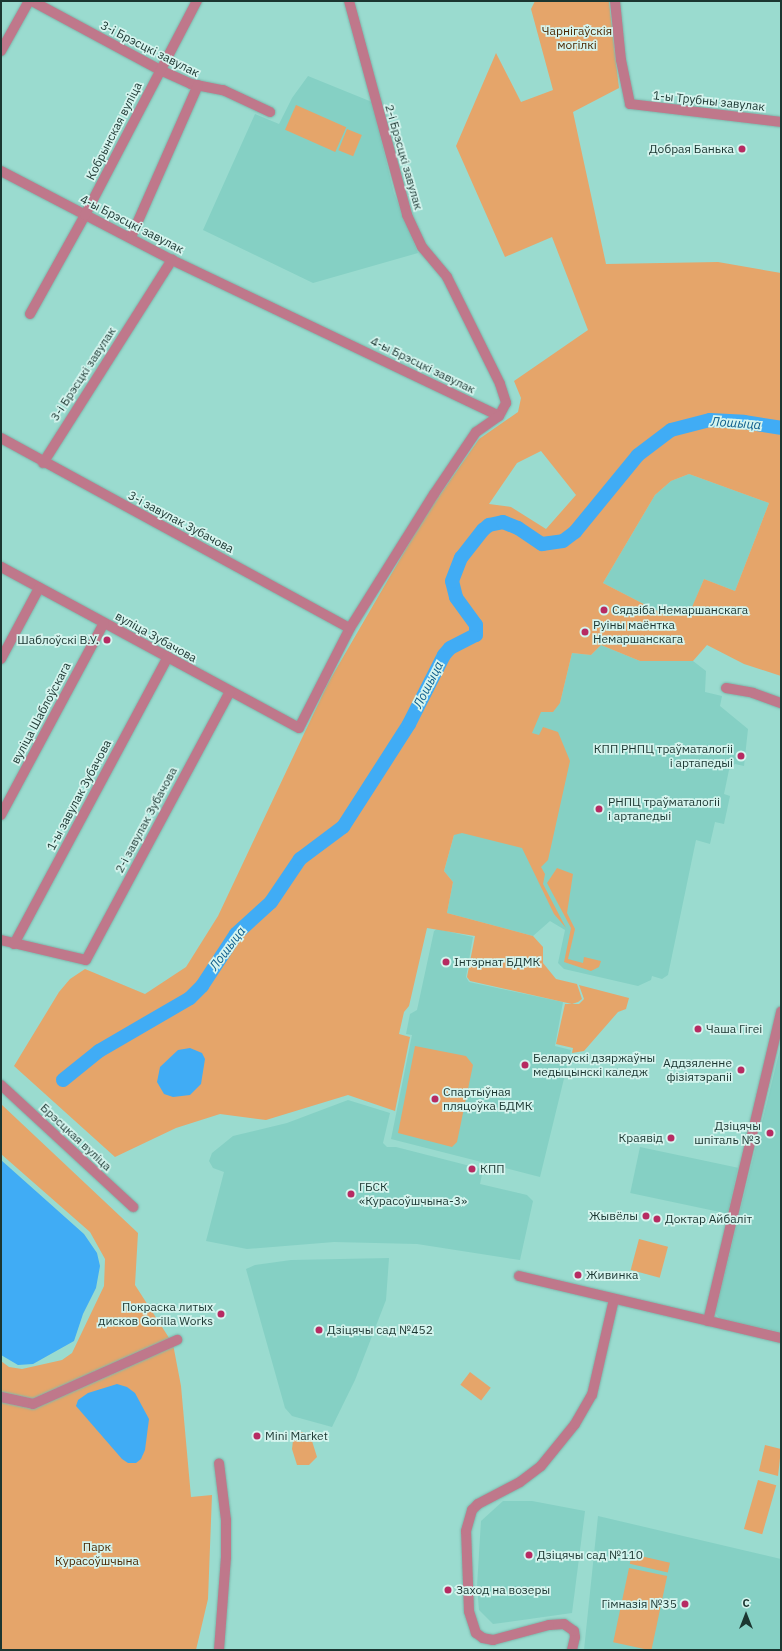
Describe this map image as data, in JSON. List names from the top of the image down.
{
  "streets": {
    "street": [
      "3-і Брэсцкі завулак",
      "1-ы Трубны завулак",
      "Кобрынская вуліца",
      "2-і Брэсцкі завулак",
      "4-ы Брэсцкі завулак",
      "3-і завулак Зубачова",
      "вуліца Зубачова",
      "вуліца Шаблоўскага",
      "1-ы завулак Зубачова",
      "2-і завулак Зубачова",
      "Брэсцкая вуліца"
    ]
  },
  "crossings": [
    ["3-і Брэсцкі завулак", "Кобрынская вуліца"],
    ["3-і Брэсцкі завулак", "4-ы Брэсцкі завулак"],
    ["3-і Брэсцкі завулак", "3-і завулак Зубачова"],
    ["Кобрынская вуліца", "4-ы Брэсцкі завулак"],
    ["2-і Брэсцкі завулак", "4-ы Брэсцкі завулак"],
    ["3-і завулак Зубачова", "вуліца Зубачова"],
    ["вуліца Зубачова", "вуліца Шаблоўскага"],
    ["вуліца Зубачова", "1-ы завулак Зубачова"],
    ["вуліца Зубачова", "2-і завулак Зубачова"],
    ["1-ы завулак Зубачова", "2-і завулак Зубачова"]
  ],
  "water": ["Лошыца"],
  "parks": ["Чарнігаўскія могілкі", "Парк Курасоўшчына"],
  "places": [
    "Добрая Банька",
    "Сядзіба Немаршанскага",
    "Руіны маёнтка Немаршанскага",
    "Шаблоўскі В.У.",
    "КПП РНПЦ траўматалогіі і артапедыі",
    "РНПЦ траўматалогіі і артапедыі",
    "Інтэрнат БДМК",
    "Чаша Гігеі",
    "Беларускі дзяржаўны медыцынскі каледж",
    "Аддзяленне фізіятэрапіі",
    "Спартыўная пляцоўка БДМК",
    "Дзіцячы шпіталь №3",
    "Краявід",
    "КПП",
    "ГБСК «Курасоўшчына-3»",
    "Жывёлы",
    "Доктар Айбаліт",
    "Живинка",
    "Покраска литых дисков Gorilla Works",
    "Дзіцячы сад №452",
    "Mini Market",
    "Дзіцячы сад №110",
    "Заход на возеры",
    "Гімназія №35"
  ],
  "north": "top"
}
